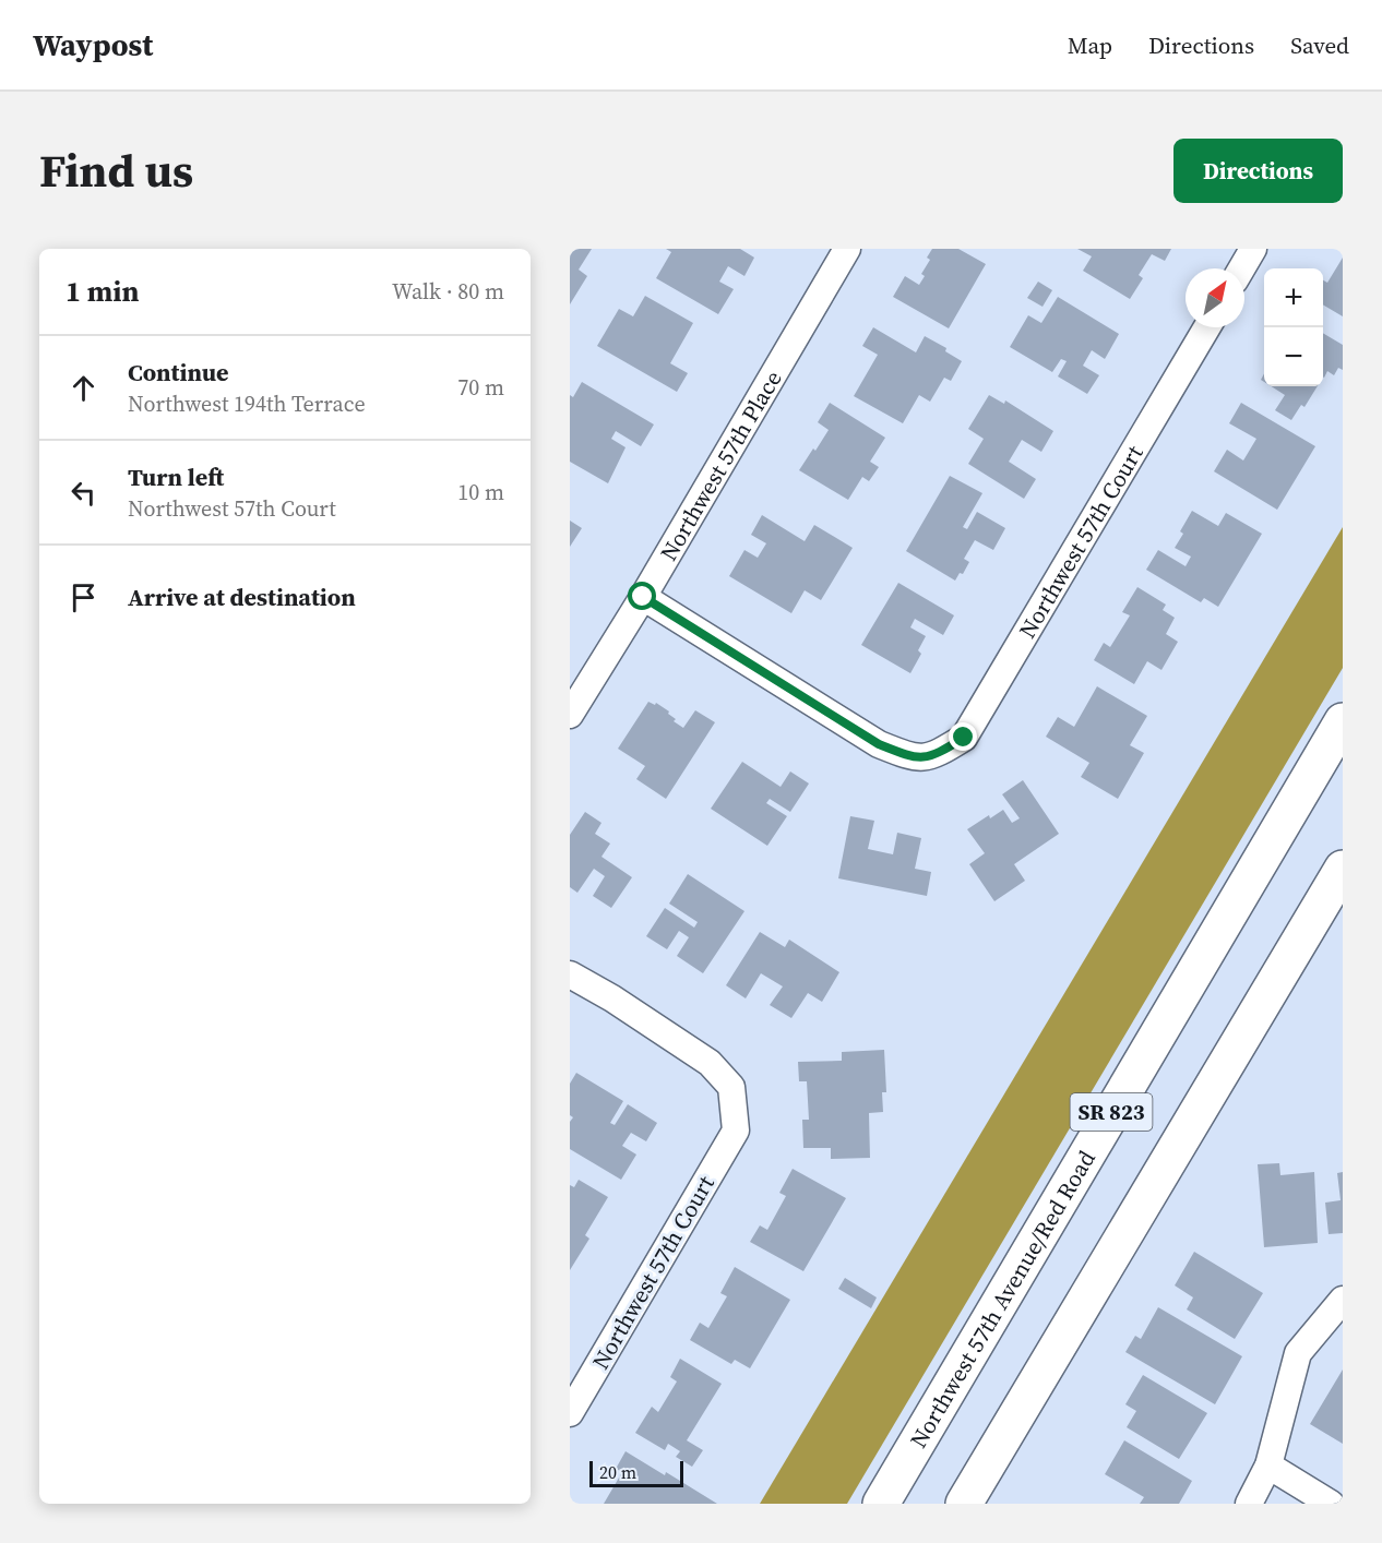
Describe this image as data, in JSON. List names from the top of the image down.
{
  "streets": {
    "main road": ["SR 823", "Northwest 57th Avenue/Red Road"],
    "street": ["Northwest 57th Place", "Northwest 57th Court"]
  },
  "crossings": [
    ["Northwest 57th Place", "Northwest 57th Court"]
  ],
  "scale_bar": "20 m",
  "north": "top right",
  "page": {
    "header": "Waypost",
    "nav": ["Map", "Directions", "Saved"],
    "title": "Find us",
    "buttons": "Directions",
    "heading": ["1 min", "Walk · 80 m"],
    "map_buttons": ["+", "−"],
    "list": [
      ["Continue", "Northwest 194th Terrace", "70 m"],
      ["Turn left", "Northwest 57th Court", "10 m"],
      "Arrive at destination"
    ],
    "scale": "20 m"
  }
}
